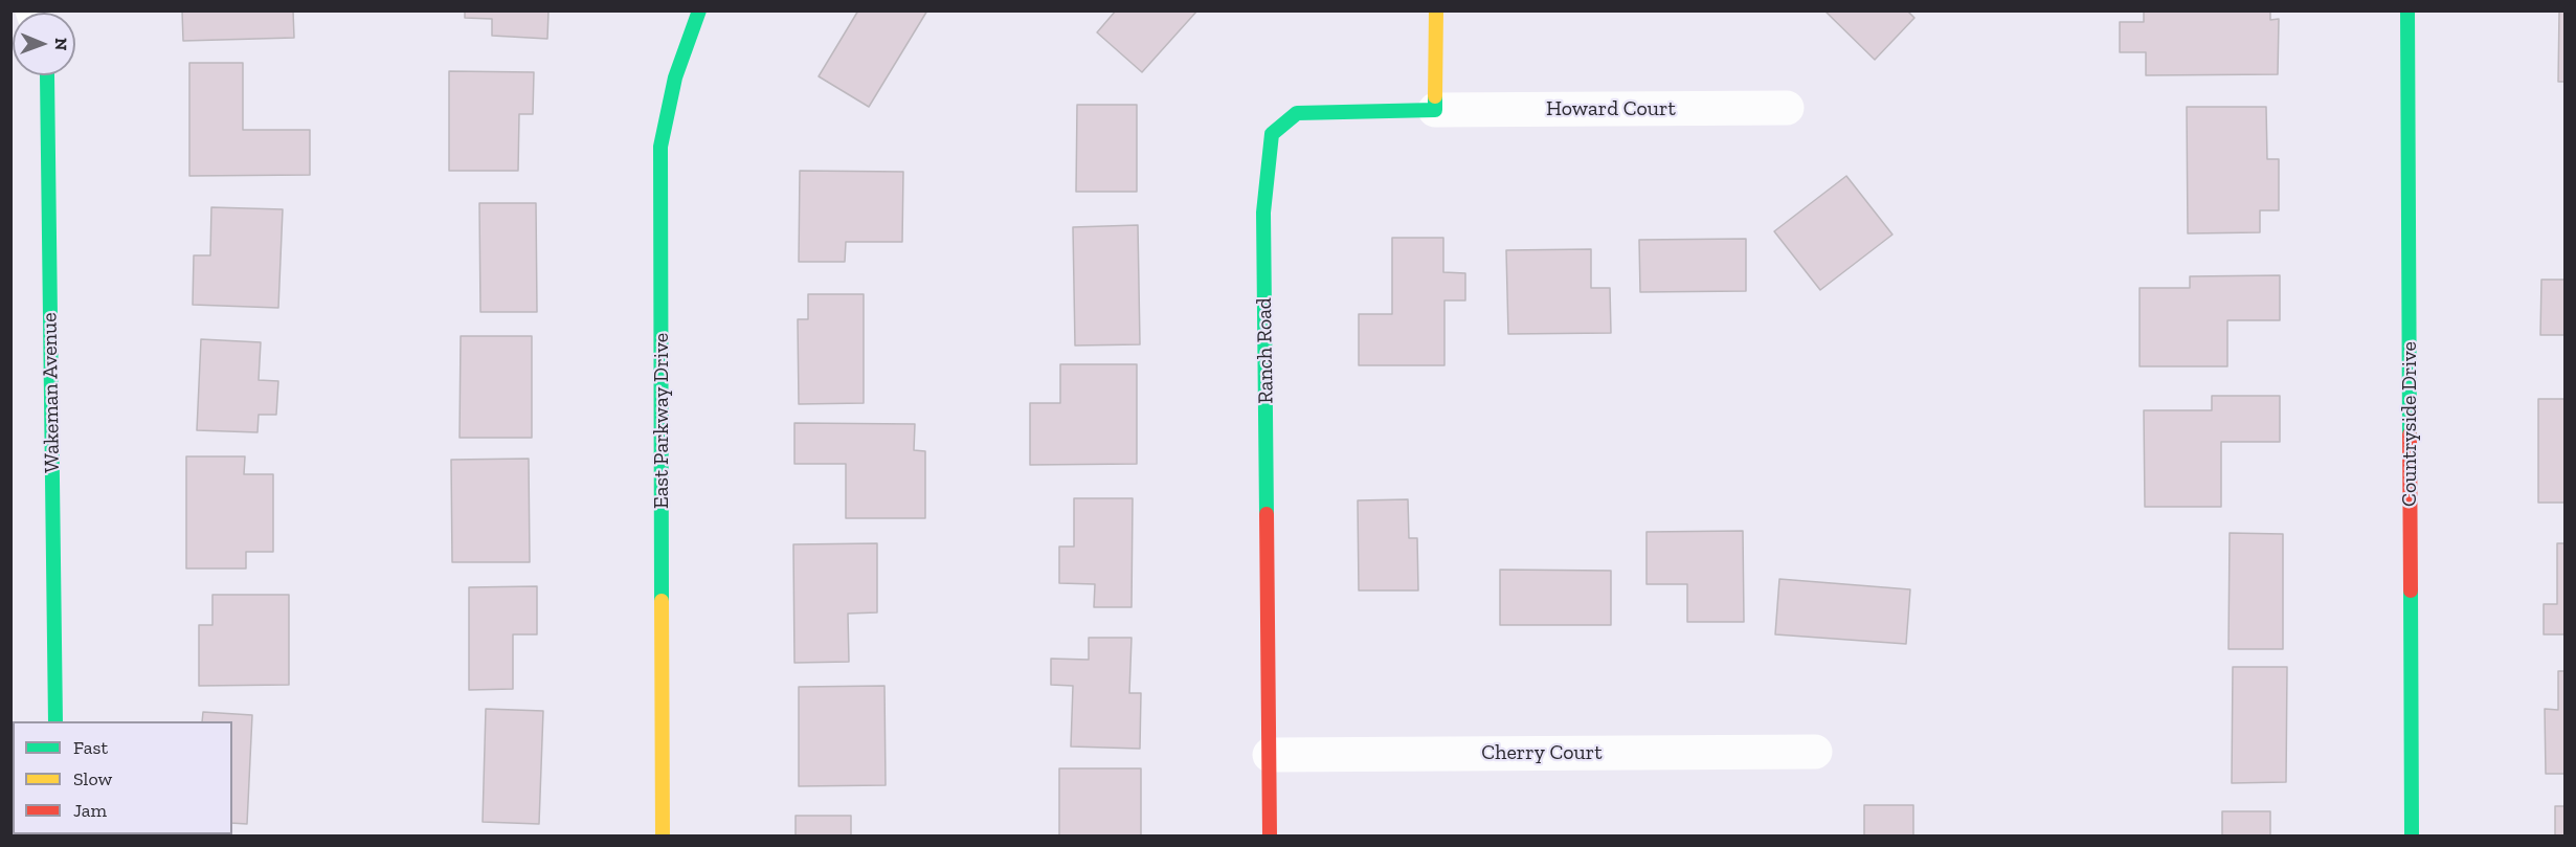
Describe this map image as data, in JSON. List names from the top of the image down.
{
  "streets": {
    "street": [
      "Howard Court",
      "Ranch Road",
      "Wakeman Avenue",
      "East Parkway Drive",
      "Countryside Drive",
      "Cherry Court"
    ]
  },
  "crossings": [
    ["Howard Court", "Ranch Road"],
    ["Ranch Road", "Cherry Court"]
  ],
  "legend": ["Fast", "Slow", "Jam"],
  "north": "right"
}
